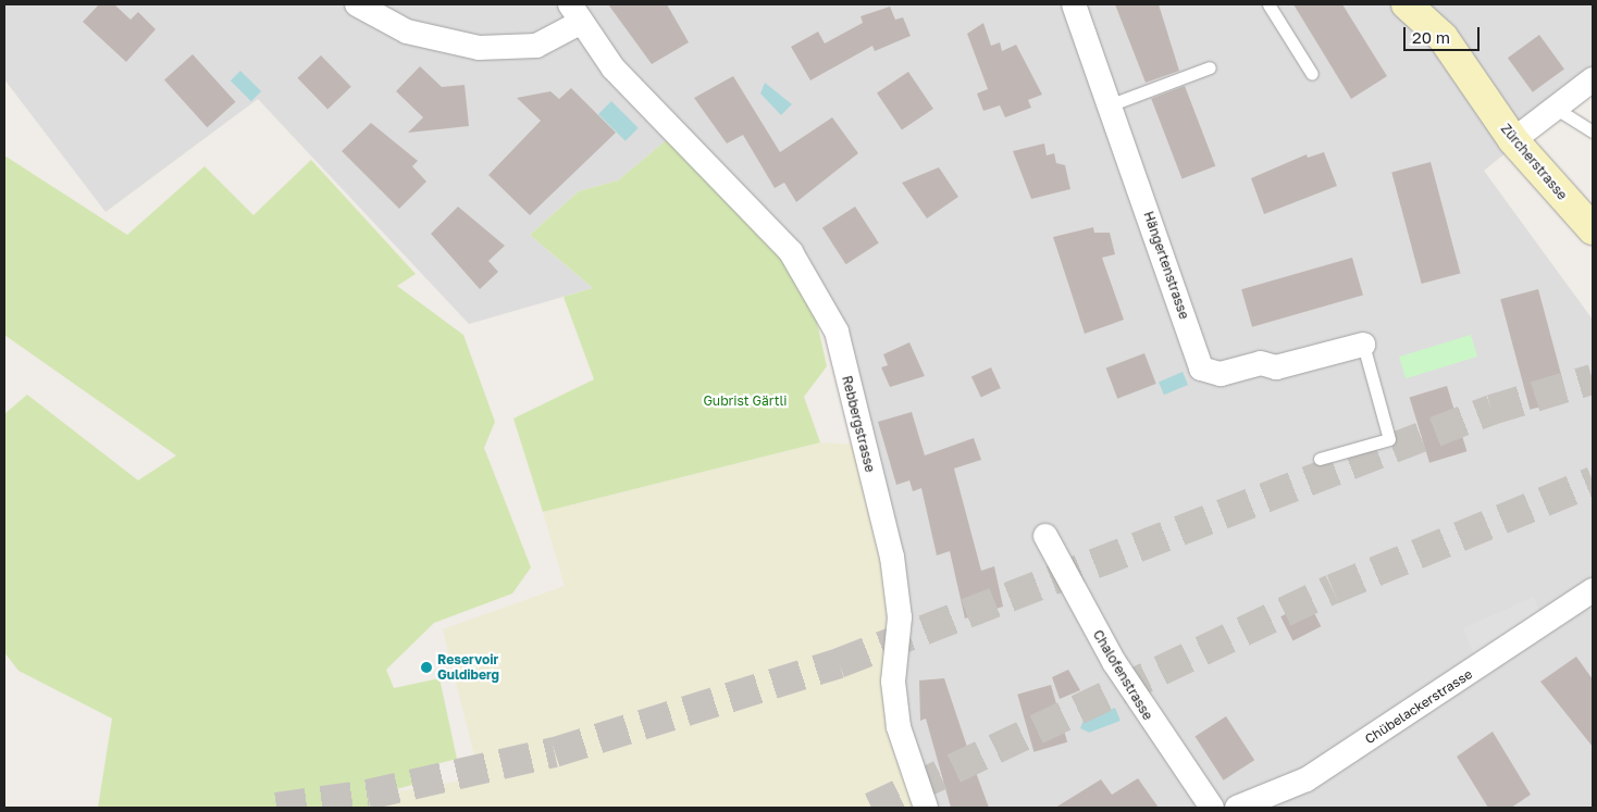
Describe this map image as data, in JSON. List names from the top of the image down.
{
  "streets": {
    "main road": ["Zürcherstrasse"],
    "street": [
      "Hängertenstrasse",
      "Rebbergstrasse",
      "Chalofenstrasse",
      "Chübelackerstrasse"
    ]
  },
  "parks": ["Gubrist Gärtli"],
  "places": ["Reservoir Guldiberg"],
  "scale_bar": "20 m"
}
